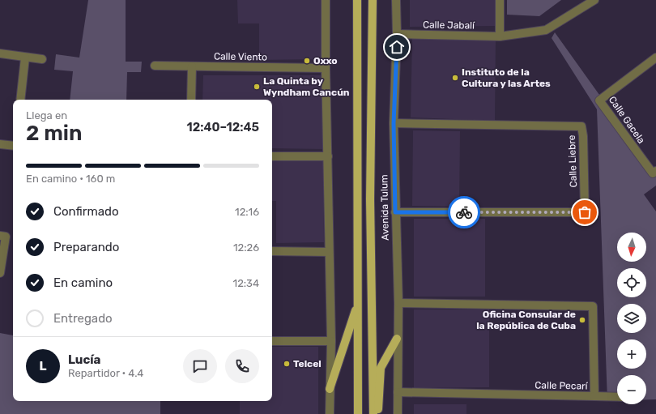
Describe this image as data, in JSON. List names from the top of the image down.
{
  "streets": {
    "main road": ["Avenida Tulum"],
    "street": [
      "Calle Jabalí",
      "Calle Viento",
      "Calle Gacela",
      "Calle Liebre",
      "Calle Pecarí"
    ]
  },
  "crossings": [
    ["Calle Jabalí", "Avenida Tulum"],
    ["Calle Liebre", "Avenida Tulum"],
    ["Avenida Tulum", "Calle Pecarí"]
  ],
  "places": [
    "Oxxo",
    "Instituto de la Cultura y las Artes",
    "La Quinta by Wyndham Cancún",
    "Oficina Consular de la República de Cuba",
    "Telcel"
  ],
  "north": "bottom",
  "page": {
    "heading": ["2 min", "Llega en", "12:40–12:45"],
    "panel": ["Lucía", "Repartidor · 4.4"],
    "bar": "En camino · 160 m",
    "list": [
      ["Confirmado", "12:16"],
      ["Preparando", "12:26"],
      ["En camino", "12:34"],
      "Entregado"
    ],
    "map_buttons": ["+", "−"],
    "round": "L"
  }
}
